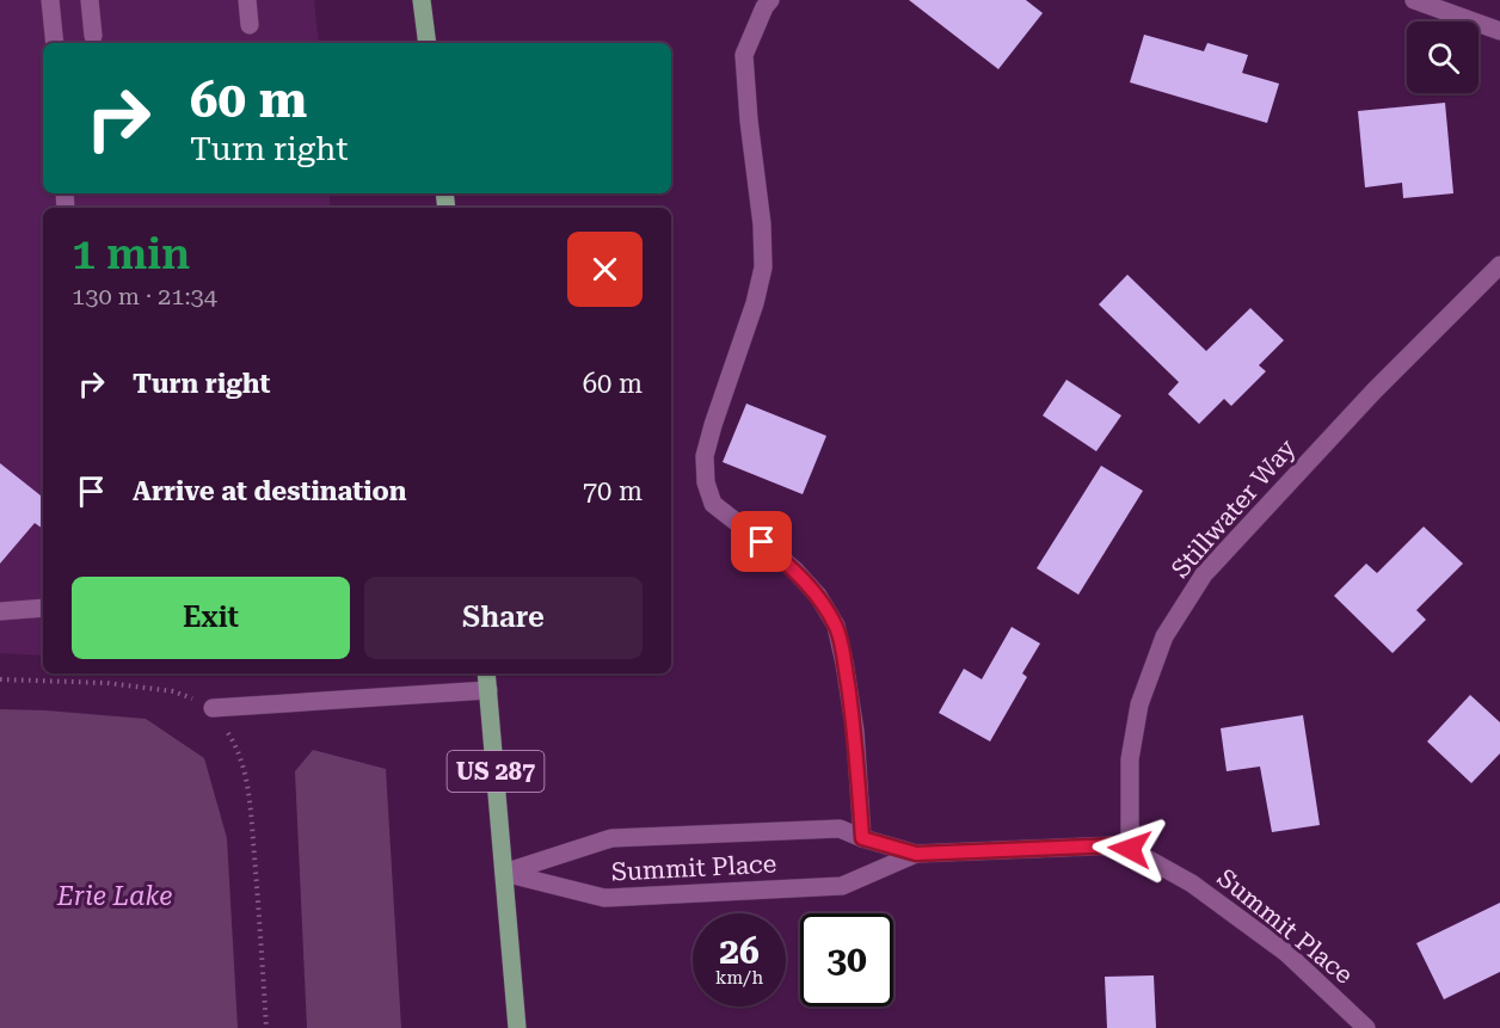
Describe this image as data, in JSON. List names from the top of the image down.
{
  "streets": {
    "main road": ["US 287"],
    "street": ["Stillwater Way", "Summit Place"]
  },
  "crossings": [
    ["Stillwater Way", "Summit Place"],
    ["US 287", "Summit Place"]
  ],
  "water": ["Erie Lake"],
  "page": {
    "turn": ["60 m", "Turn right"],
    "heading": ["1 min", "130 m · 21:34"],
    "list": [
      {
        "name": "Turn right",
        "value": "60 m"
      },
      {
        "name": "Arrive at destination",
        "value": "70 m"
      }
    ],
    "buttons": ["Exit", "Share"],
    "speed": "26 km/h",
    "limit": "30"
  }
}
